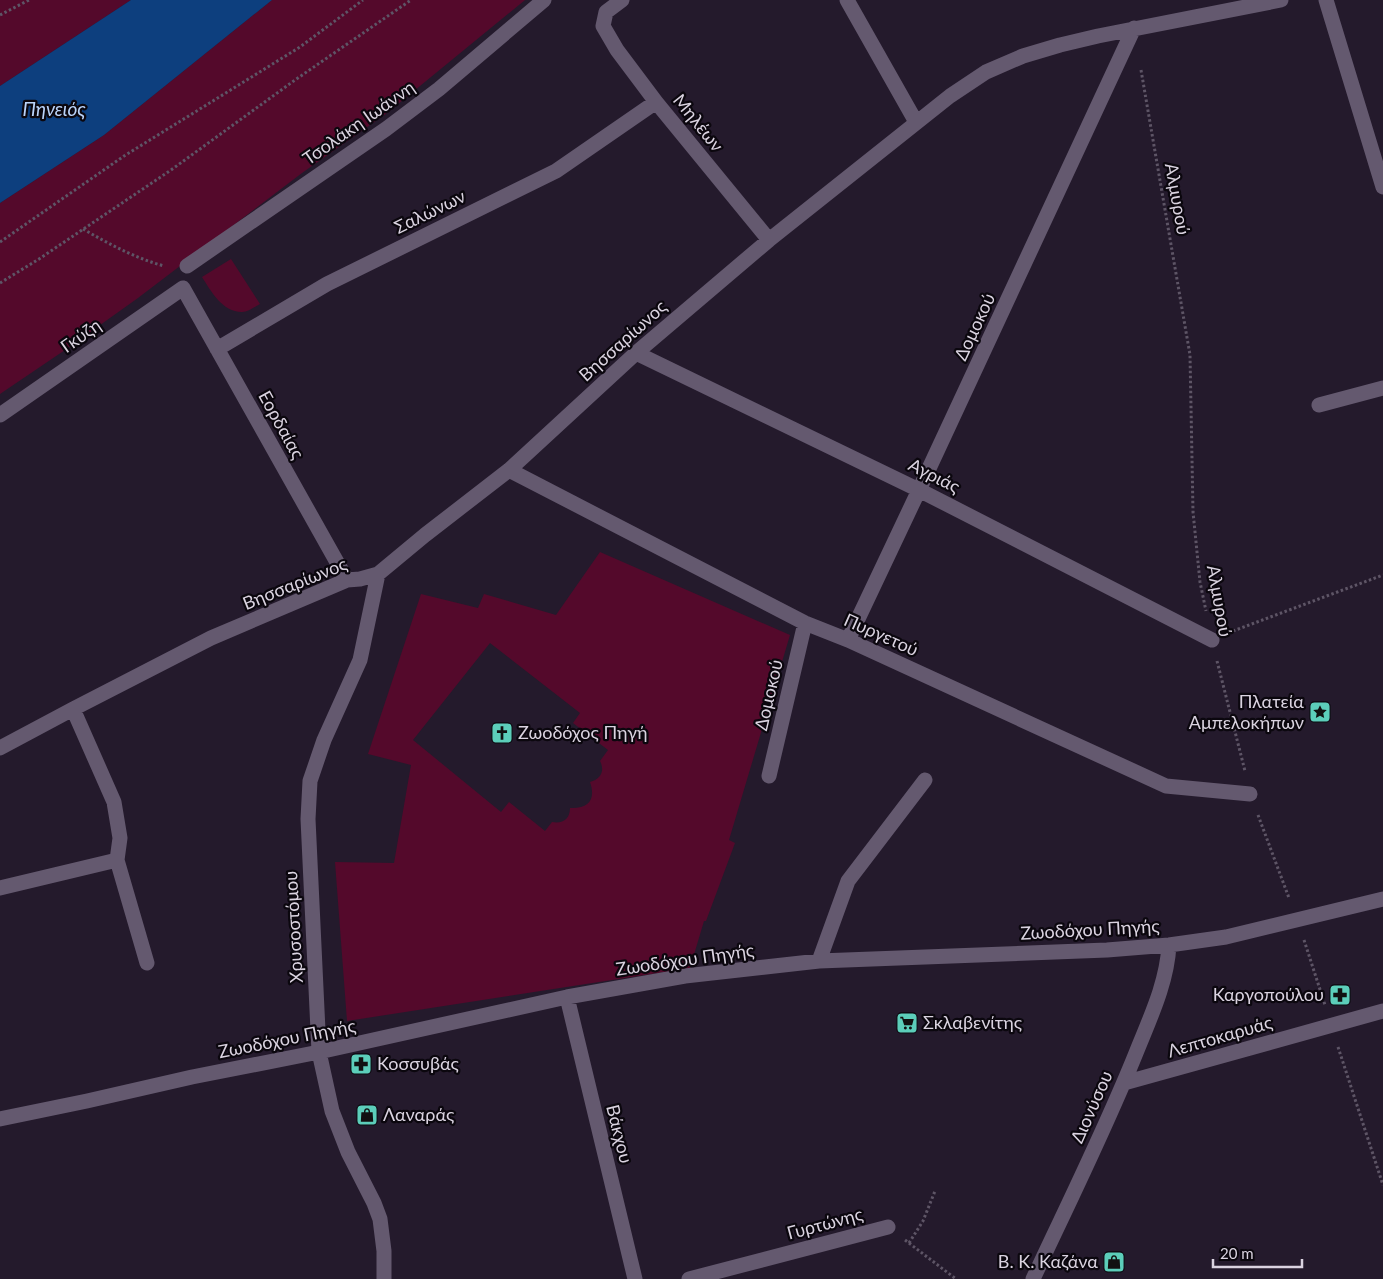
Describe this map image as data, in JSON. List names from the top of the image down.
{
  "streets": {
    "street": [
      "Τσολάκη Ιωάννη",
      "Μηλέων",
      "Σαλώνων",
      "Δομοκού",
      "Γκύζη",
      "Βησσαρίωνος",
      "Εορδαίας",
      "Αγριάς",
      "Πυργετού",
      "Χρυσοστόμου",
      "Ζωοδόχου Πηγής",
      "Λεπτοκαρυάς",
      "Διονύσου",
      "Βάκχου",
      "Γυρτώνης"
    ],
    "path": ["Αλμυρού"]
  },
  "crossings": [
    ["Μηλέων", "Σαλώνων"],
    ["Μηλέων", "Βησσαρίωνος"],
    ["Αλμυρού", "Δομοκού"],
    ["Αλμυρού", "Βησσαρίωνος"],
    ["Αλμυρού", "Αγριάς"],
    ["Αλμυρού", "Πυργετού"],
    ["Αλμυρού", "Ζωοδόχου Πηγής"],
    ["Αλμυρού", "Λεπτοκαρυάς"],
    ["Σαλώνων", "Εορδαίας"],
    ["Δομοκού", "Βησσαρίωνος"],
    ["Δομοκού", "Αγριάς"],
    ["Δομοκού", "Πυργετού"],
    ["Γκύζη", "Εορδαίας"],
    ["Βησσαρίωνος", "Εορδαίας"],
    ["Βησσαρίωνος", "Αγριάς"],
    ["Βησσαρίωνος", "Πυργετού"],
    ["Βησσαρίωνος", "Χρυσοστόμου"],
    ["Χρυσοστόμου", "Ζωοδόχου Πηγής"],
    ["Ζωοδόχου Πηγής", "Διονύσου"],
    ["Ζωοδόχου Πηγής", "Βάκχου"],
    ["Λεπτοκαρυάς", "Διονύσου"]
  ],
  "water": ["Πηνειός"],
  "places": {
    "place": ["Πλατεία Αμπελοκήπων"],
    "church": ["Ζωοδόχος Πηγή"],
    "pharmacy": ["Καργοπούλου", "Κοσσυβάς"],
    "supermarket": ["Σκλαβενίτης"],
    "shop": ["Λαναράς", "Β. Κ. Καζάνα"]
  },
  "scale_bar": "20 m"
}
